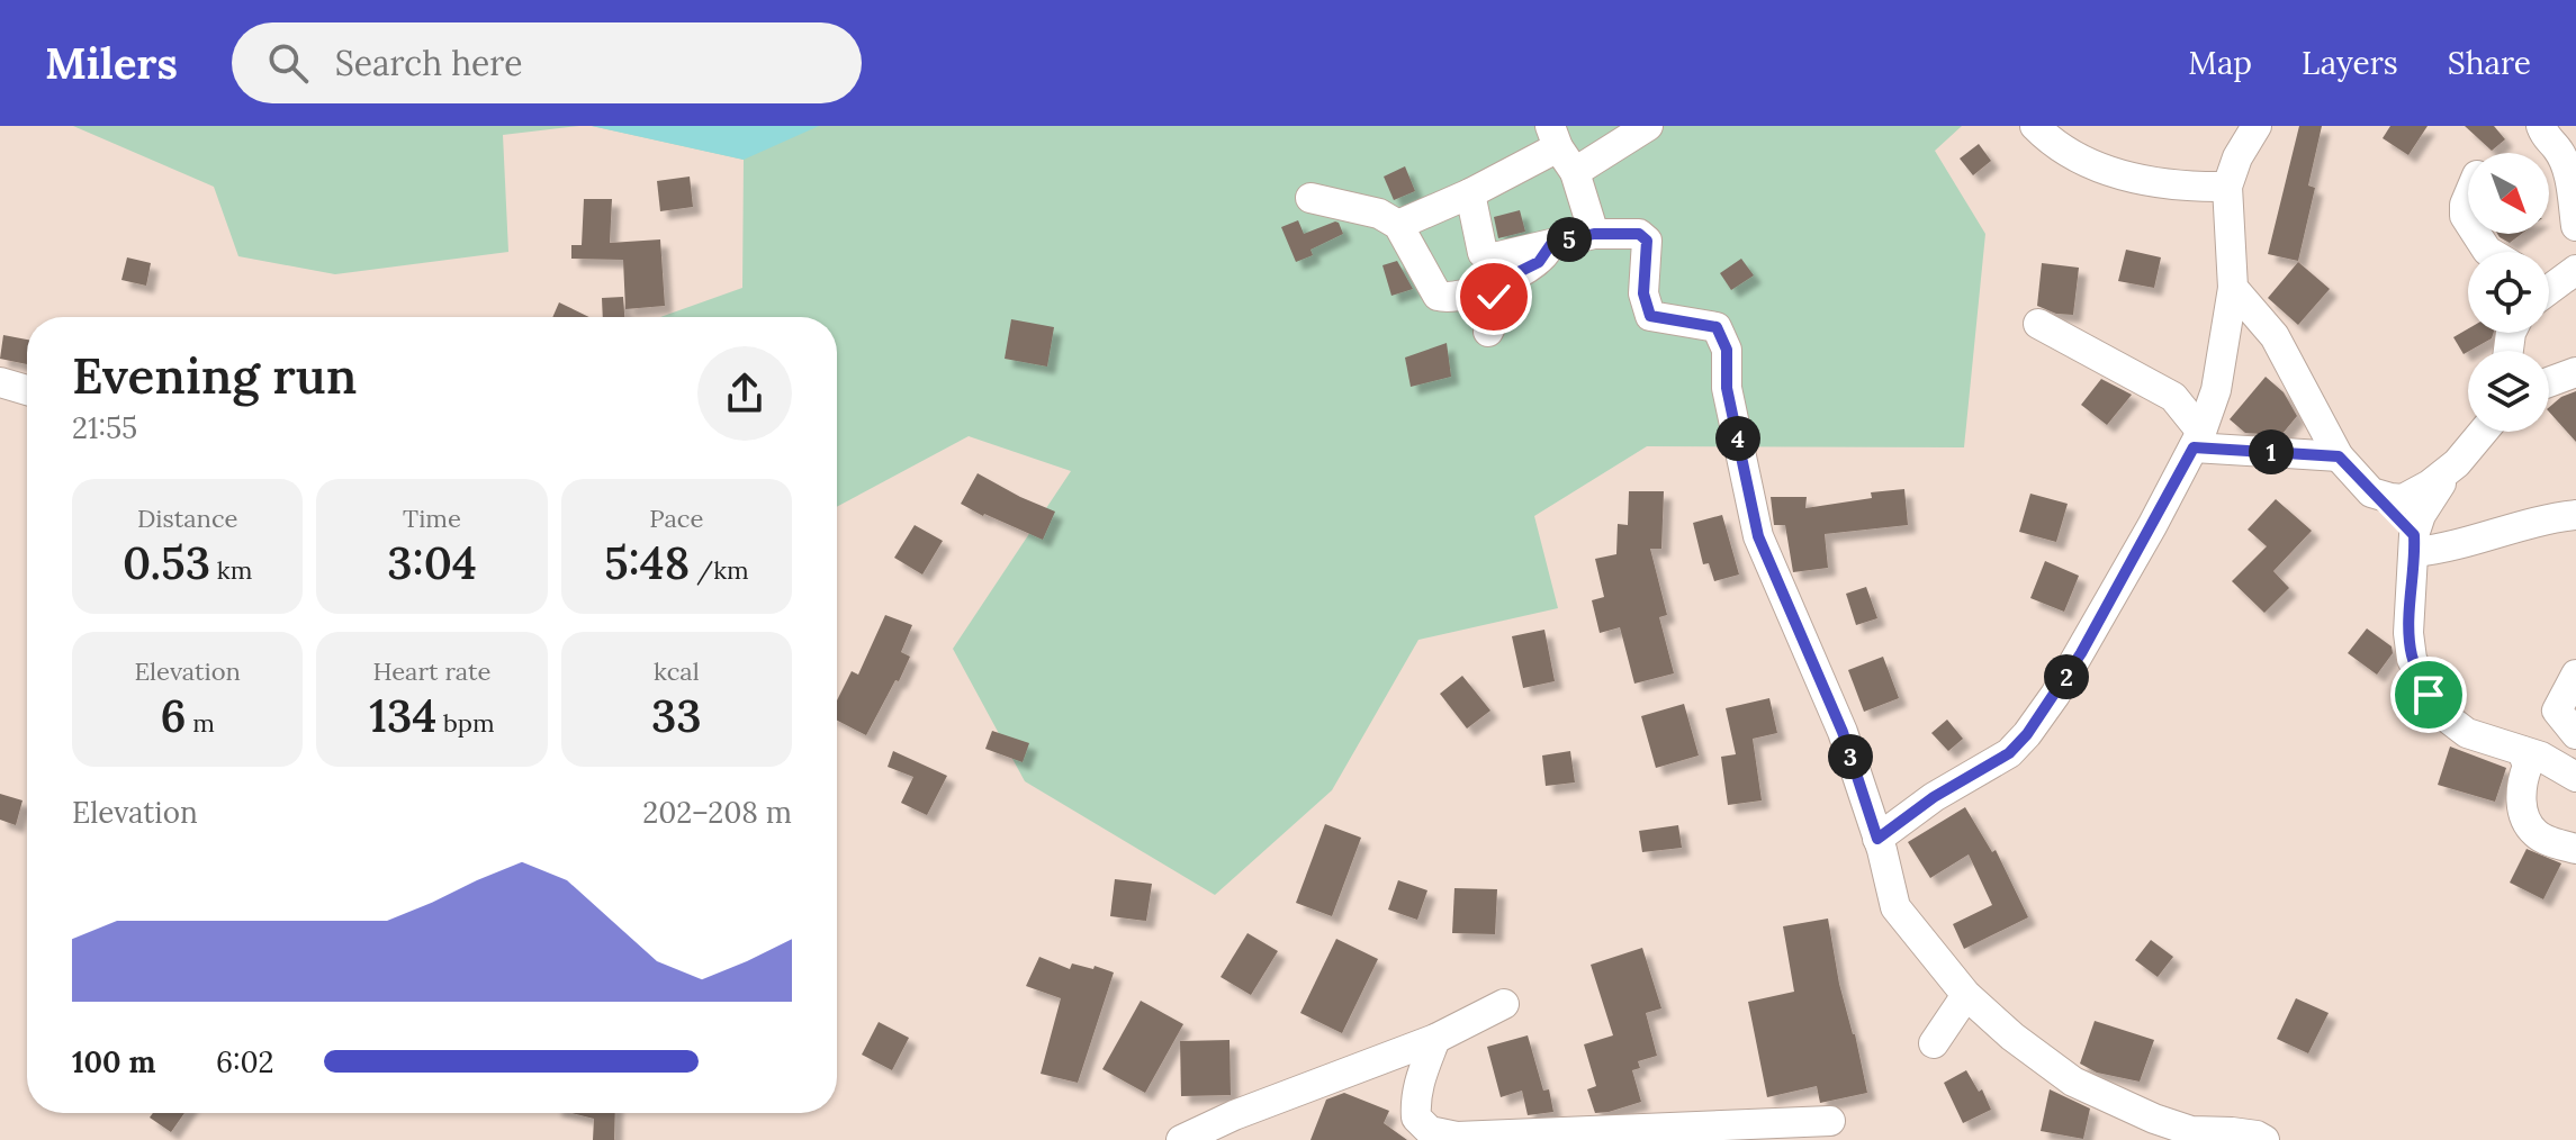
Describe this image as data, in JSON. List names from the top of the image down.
{
  "north": "bottom right",
  "page": {
    "header": "Milers",
    "search": "Search here",
    "nav": ["Map", "Layers", "Share"],
    "pins": [
      "5",
      "4",
      "1",
      "2",
      "3"
    ],
    "heading": ["Evening run", "21:55"],
    "stats": [
      ["Distance", "0.53 km"],
      ["Time", "3:04"],
      ["Pace", "5:48 /km"],
      ["Elevation", "6 m"],
      ["Heart rate", "134 bpm"],
      ["kcal", "33"]
    ],
    "chart": ["Elevation", "202–208 m"],
    "list": [
      {
        "name": "100 m",
        "note": "6:02"
      }
    ]
  }
}
